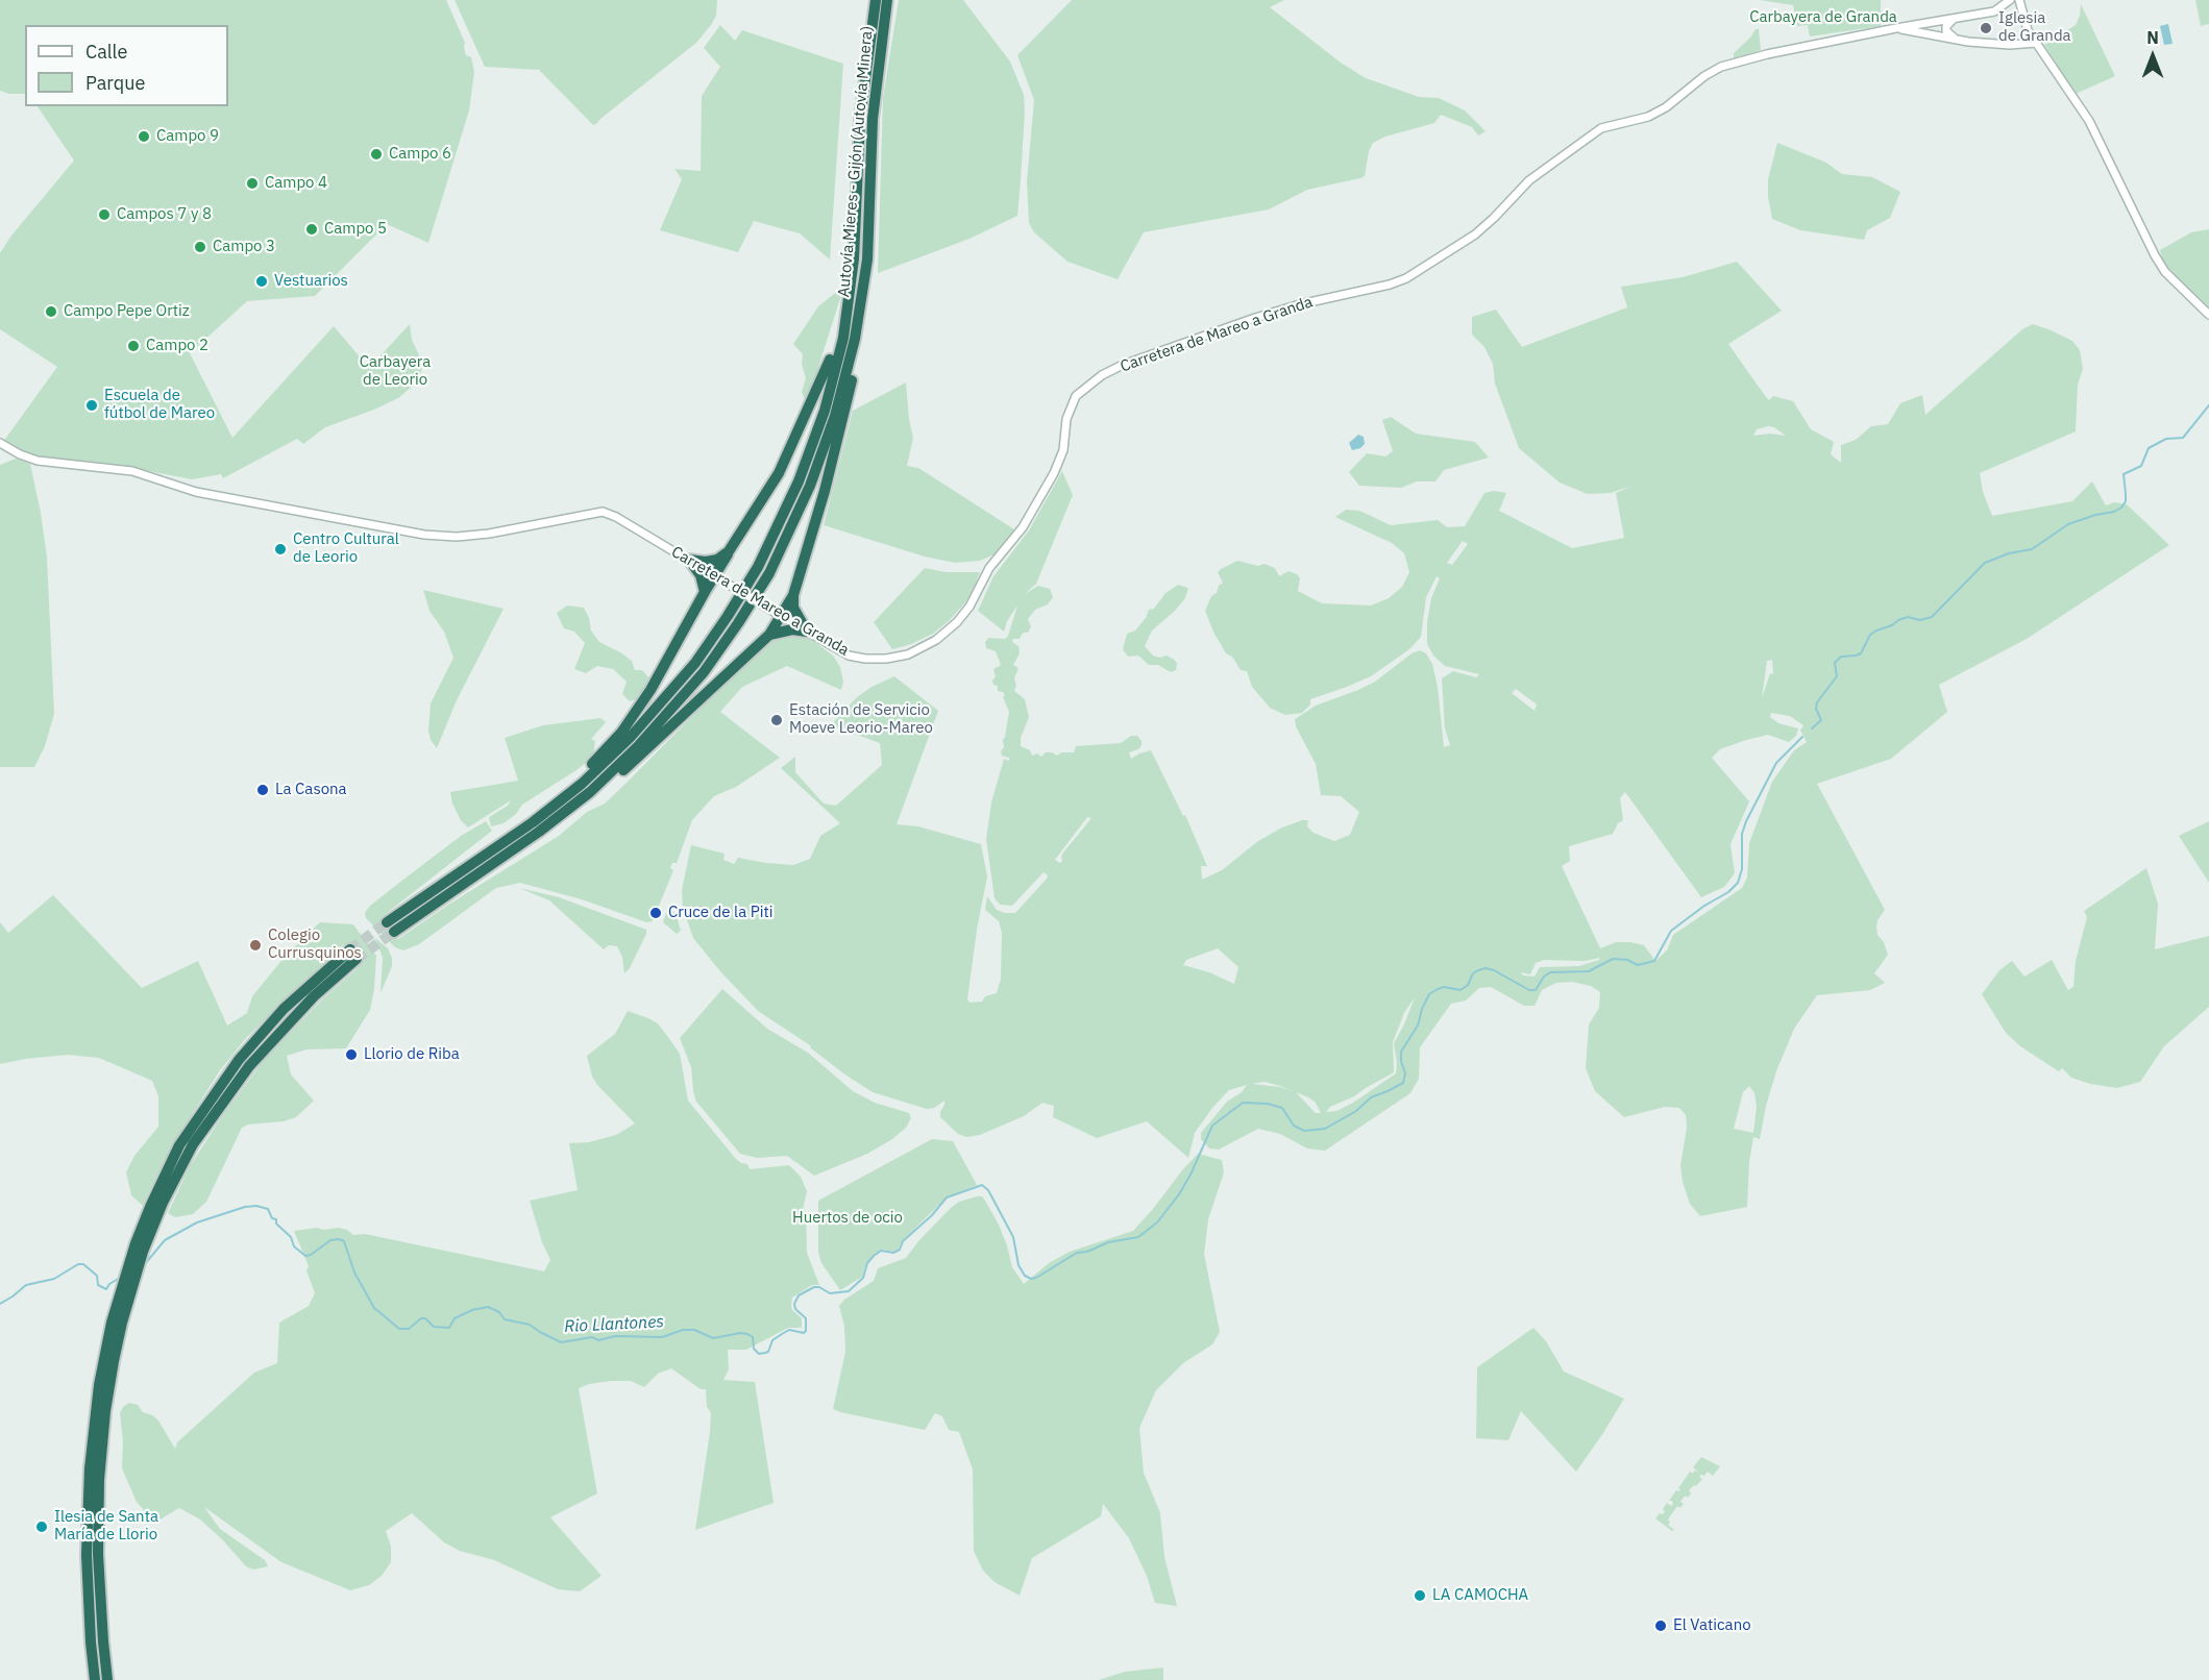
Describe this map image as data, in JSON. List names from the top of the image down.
{
  "streets": {
    "highway": ["Autovía Mieres - Gijón (Autovía Minera)"],
    "street": ["Carretera de Mareo a Granda"]
  },
  "water": ["Rio Llantones"],
  "parks": ["Carbayera de Granda", "Carbayera de Leorio", "Huertos de ocio"],
  "places": [
    "Iglesia de Granda",
    "Campo 9",
    "Campo 6",
    "Campo 4",
    "Campos 7 y 8",
    "Campo 5",
    "Campo 3",
    "Vestuarios",
    "Campo Pepe Ortiz",
    "Campo 2",
    "Escuela de fútbol de Mareo",
    "Centro Cultural de Leorio",
    "Estación de Servicio Moeve Leorio-Mareo",
    "La Casona",
    "Cruce de la Piti",
    "Colegio Currusquinos",
    "Llorio de Riba",
    "Ilesia de Santa María de Llorio",
    "LA CAMOCHA",
    "El Vaticano"
  ],
  "legend": ["Calle", "Parque"],
  "north": "top"
}
